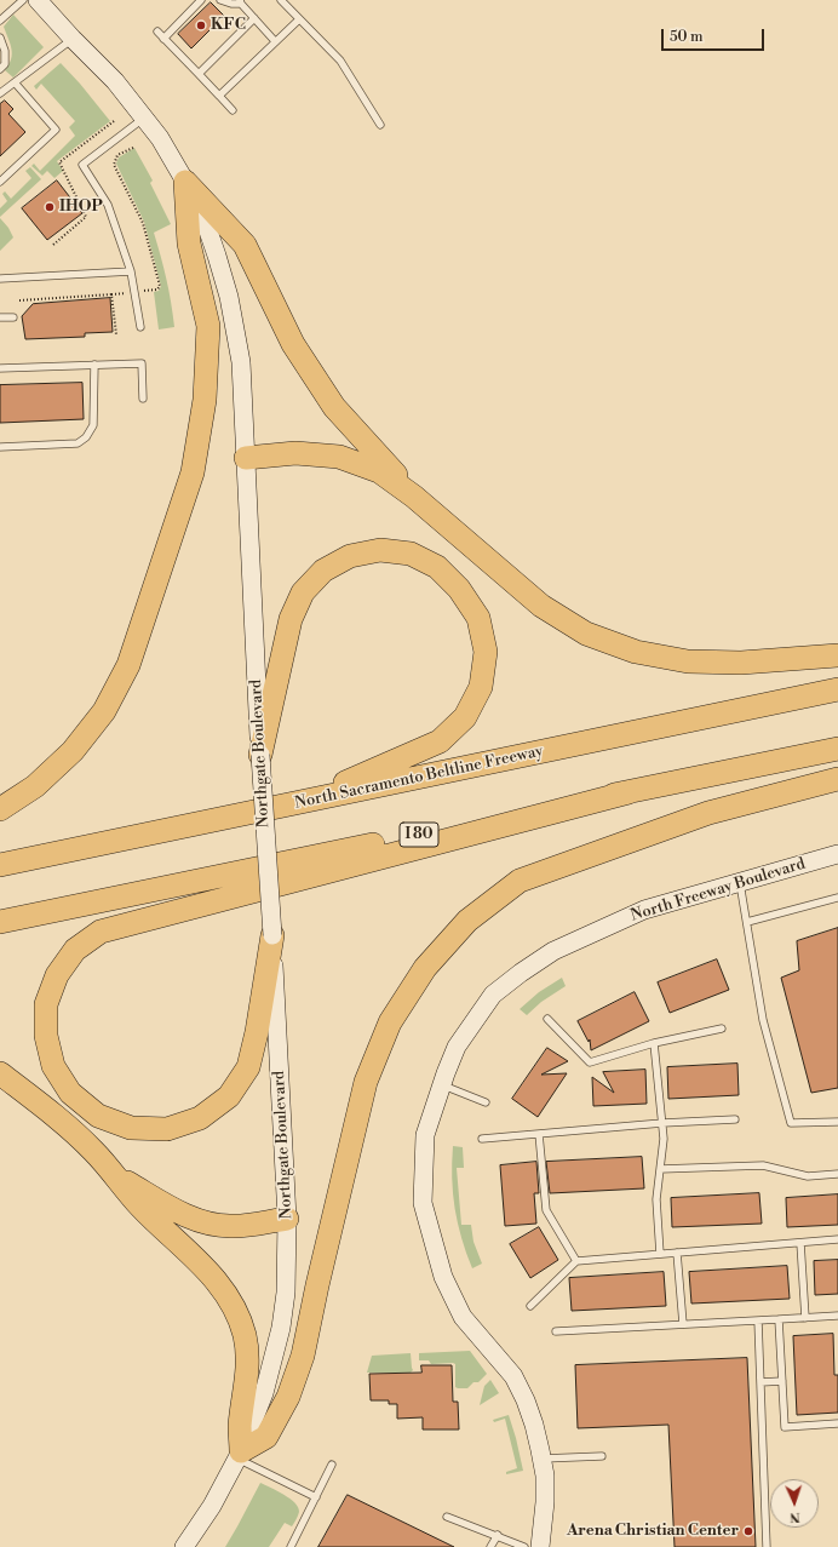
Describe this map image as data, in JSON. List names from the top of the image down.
{
  "streets": {
    "highway": ["North Sacramento Beltline Freeway", "I 80"],
    "main road": ["Northgate Boulevard", "North Freeway Boulevard"]
  },
  "places": ["KFC", "IHOP", "Arena Christian Center"],
  "scale_bar": "50 m",
  "north": "bottom"
}
